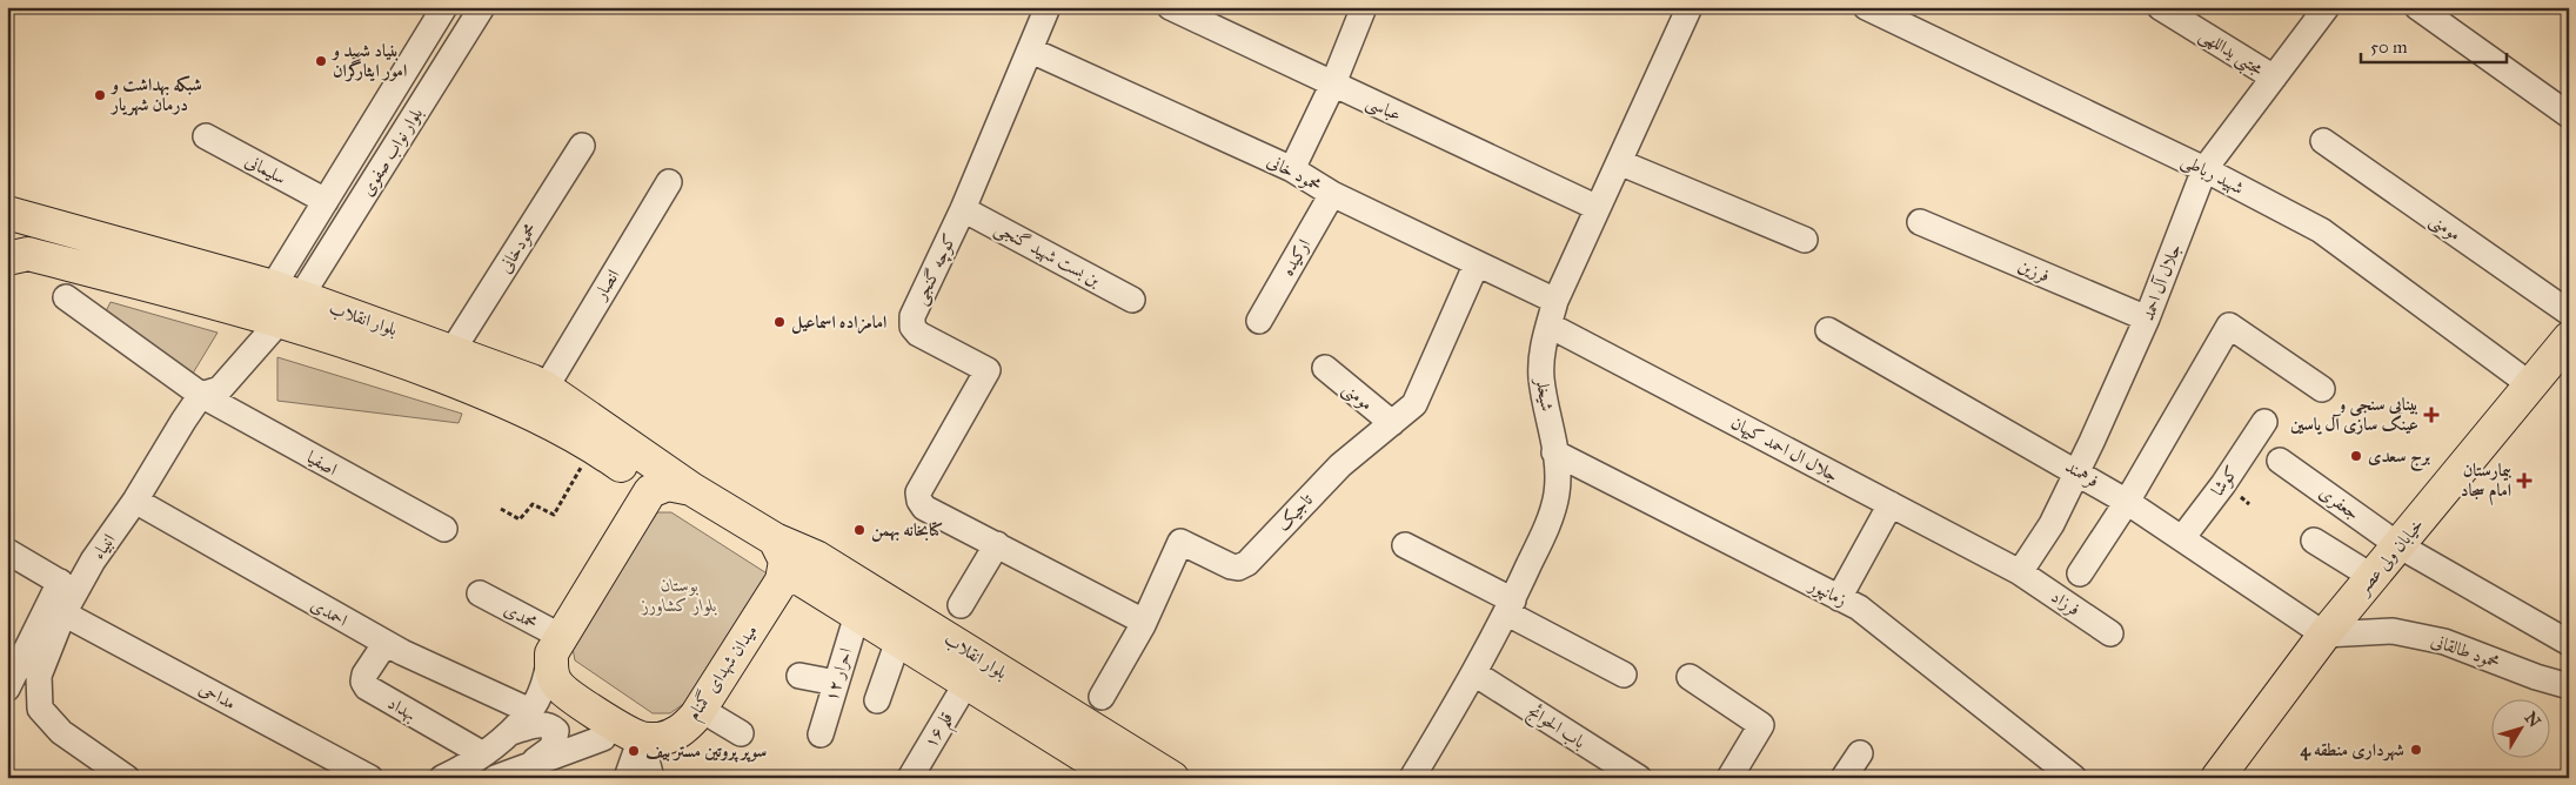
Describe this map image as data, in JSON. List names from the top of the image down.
{
  "streets": {
    "main road": ["بلوار انقلاب", "خیابان ولی عصر", "میدان شهدای گمنام"],
    "street": [
      "مجتبی یداللهی",
      "عباسی",
      "بلوار نواب صفوی",
      "سلیمانی",
      "محمود خانی",
      "شهید رباطی",
      "مومنی",
      "محمودخانی",
      "بن بست شهید گنجی",
      "ارکیده",
      "کوچه گنجی",
      "فرزین",
      "جلال آل احمد",
      "انصار",
      "شیخلر",
      "جلال ال احمد کیهان",
      "اصفیا",
      "فرهمند",
      "کوشا",
      "جعفری",
      "تاجیک",
      "انبیاء",
      "زمانپور",
      "فرزاد",
      "احمدی",
      "محمدی",
      "محمود طالقانی",
      "احرار ۱۲",
      "مداحی",
      "بهداد",
      "باب الحوائج",
      "قلم ۱۶"
    ]
  },
  "crossings": [
    ["مجتبی یداللهی", "جلال آل احمد"],
    ["عباسی", "شیخلر"],
    ["بلوار نواب صفوی", "سلیمانی"],
    ["بلوار نواب صفوی", "بلوار انقلاب"],
    ["محمود خانی", "ارکیده"],
    ["محمود خانی", "کوچه گنجی"],
    ["محمود خانی", "شیخلر"],
    ["محمود خانی", "تاجیک"],
    ["شهید رباطی", "جلال آل احمد"],
    ["شهید رباطی", "خیابان ولی عصر"],
    ["مومنی", "تاجیک"],
    ["محمودخانی", "بلوار انقلاب"],
    ["بن بست شهید گنجی", "کوچه گنجی"],
    ["کوچه گنجی", "تاجیک"],
    ["فرزین", "جلال آل احمد"],
    ["جلال آل احمد", "جلال ال احمد کیهان"],
    ["جلال آل احمد", "فرهمند"],
    ["جلال آل احمد", "فرزاد"],
    ["انصار", "بلوار انقلاب"],
    ["بلوار انقلاب", "انبیاء"],
    ["بلوار انقلاب", "میدان شهدای گمنام"],
    ["بلوار انقلاب", "احرار ۱۲"],
    ["بلوار انقلاب", "قلم ۱۶"],
    ["شیخلر", "جلال ال احمد کیهان"],
    ["شیخلر", "زمانپور"],
    ["شیخلر", "باب الحوائج"],
    ["جلال ال احمد کیهان", "فرزاد"],
    ["اصفیا", "انبیاء"],
    ["فرهمند", "کوشا"],
    ["فرهمند", "خیابان ولی عصر"],
    ["فرهمند", "محمود طالقانی"],
    ["جعفری", "خیابان ولی عصر"],
    ["انبیاء", "احمدی"],
    ["انبیاء", "مداحی"],
    ["خیابان ولی عصر", "محمود طالقانی"],
    ["احمدی", "بهداد"]
  ],
  "parks": ["بوستان بلوار کشاورز"],
  "places": {
    "other": [
      "بنیاد شهید و امور ایثارگران",
      "شبکه بهداشت و درمان شهریار",
      "امامزاده اسماعیل",
      "برج سعدی",
      "کتابخانه بهمن",
      "شهرداری منطقه 4",
      "سوپر پروتین مستر بیف"
    ],
    "health": ["بینایی سنجی و عینک سازی آل یاسین", "بیمارستان امام سجاد"]
  },
  "scale_bar": "50 m",
  "north": "top right"
}
